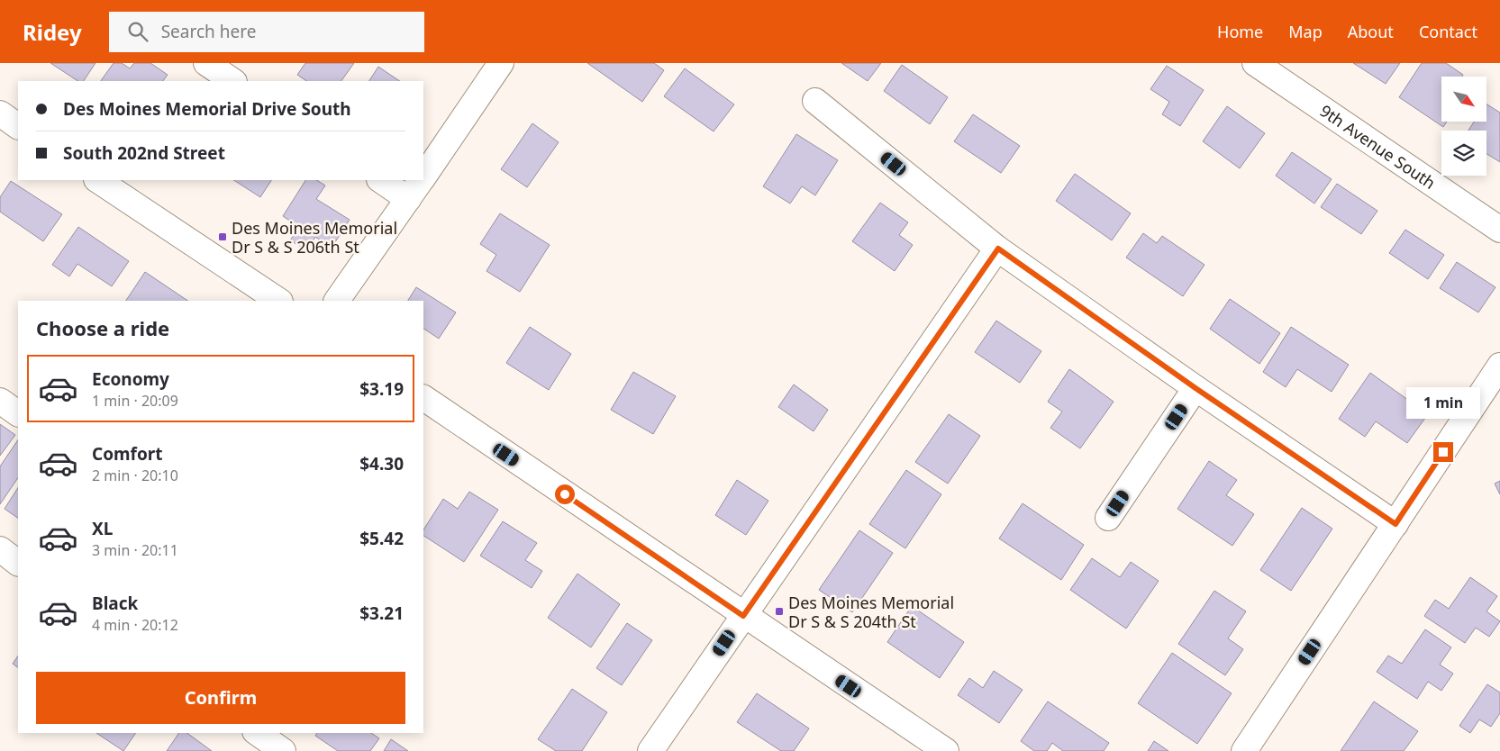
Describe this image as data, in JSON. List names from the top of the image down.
{
  "streets": {
    "street": ["9th Avenue South"]
  },
  "places": {
    "transit": ["Des Moines Memorial Dr S & S 206th St", "Des Moines Memorial Dr S & S 204th St"]
  },
  "north": "bottom right",
  "page": {
    "header": "Ridey",
    "search": "Search here",
    "nav": [
      "Home",
      "Map",
      "About",
      "Contact"
    ],
    "banner": ["Des Moines Memorial Drive South", "South 202nd Street"],
    "heading": "Choose a ride",
    "list": [
      {
        "name": "Economy",
        "note": "1 min · 20:09",
        "value": "$3.19"
      },
      {
        "name": "Comfort",
        "note": "2 min · 20:10",
        "value": "$4.30"
      },
      {
        "name": "XL",
        "note": "3 min · 20:11",
        "value": "$5.42"
      },
      {
        "name": "Black",
        "note": "4 min · 20:12",
        "value": "$3.21"
      }
    ],
    "bubble": "1 min",
    "buttons": "Confirm"
  }
}
